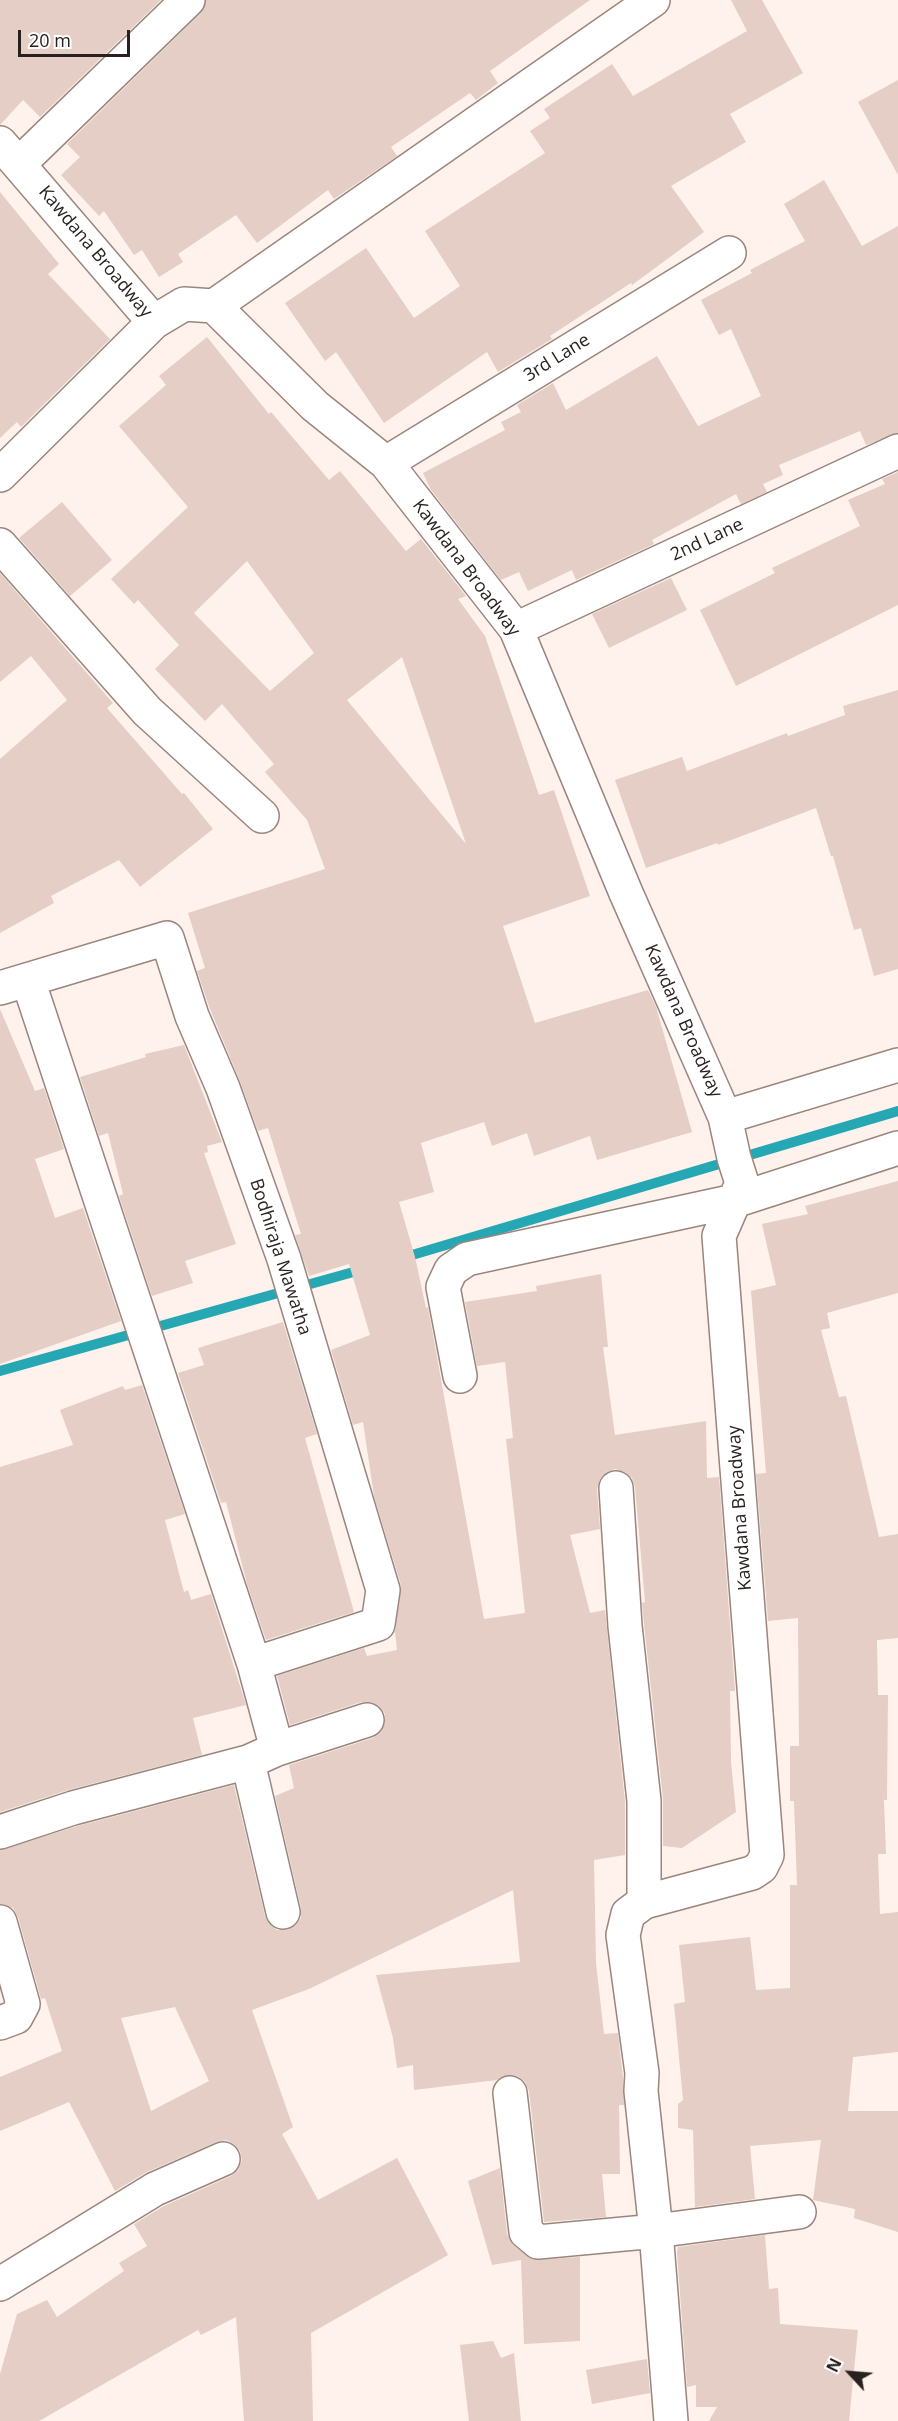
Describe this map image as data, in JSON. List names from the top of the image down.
{
  "streets": {
    "street": [
      "Kawdana Broadway",
      "3rd Lane",
      "2nd Lane",
      "Bodhiraja Mawatha"
    ]
  },
  "crossings": [
    ["Kawdana Broadway", "3rd Lane"],
    ["Kawdana Broadway", "2nd Lane"]
  ],
  "scale_bar": "20 m",
  "north": "top left"
}
